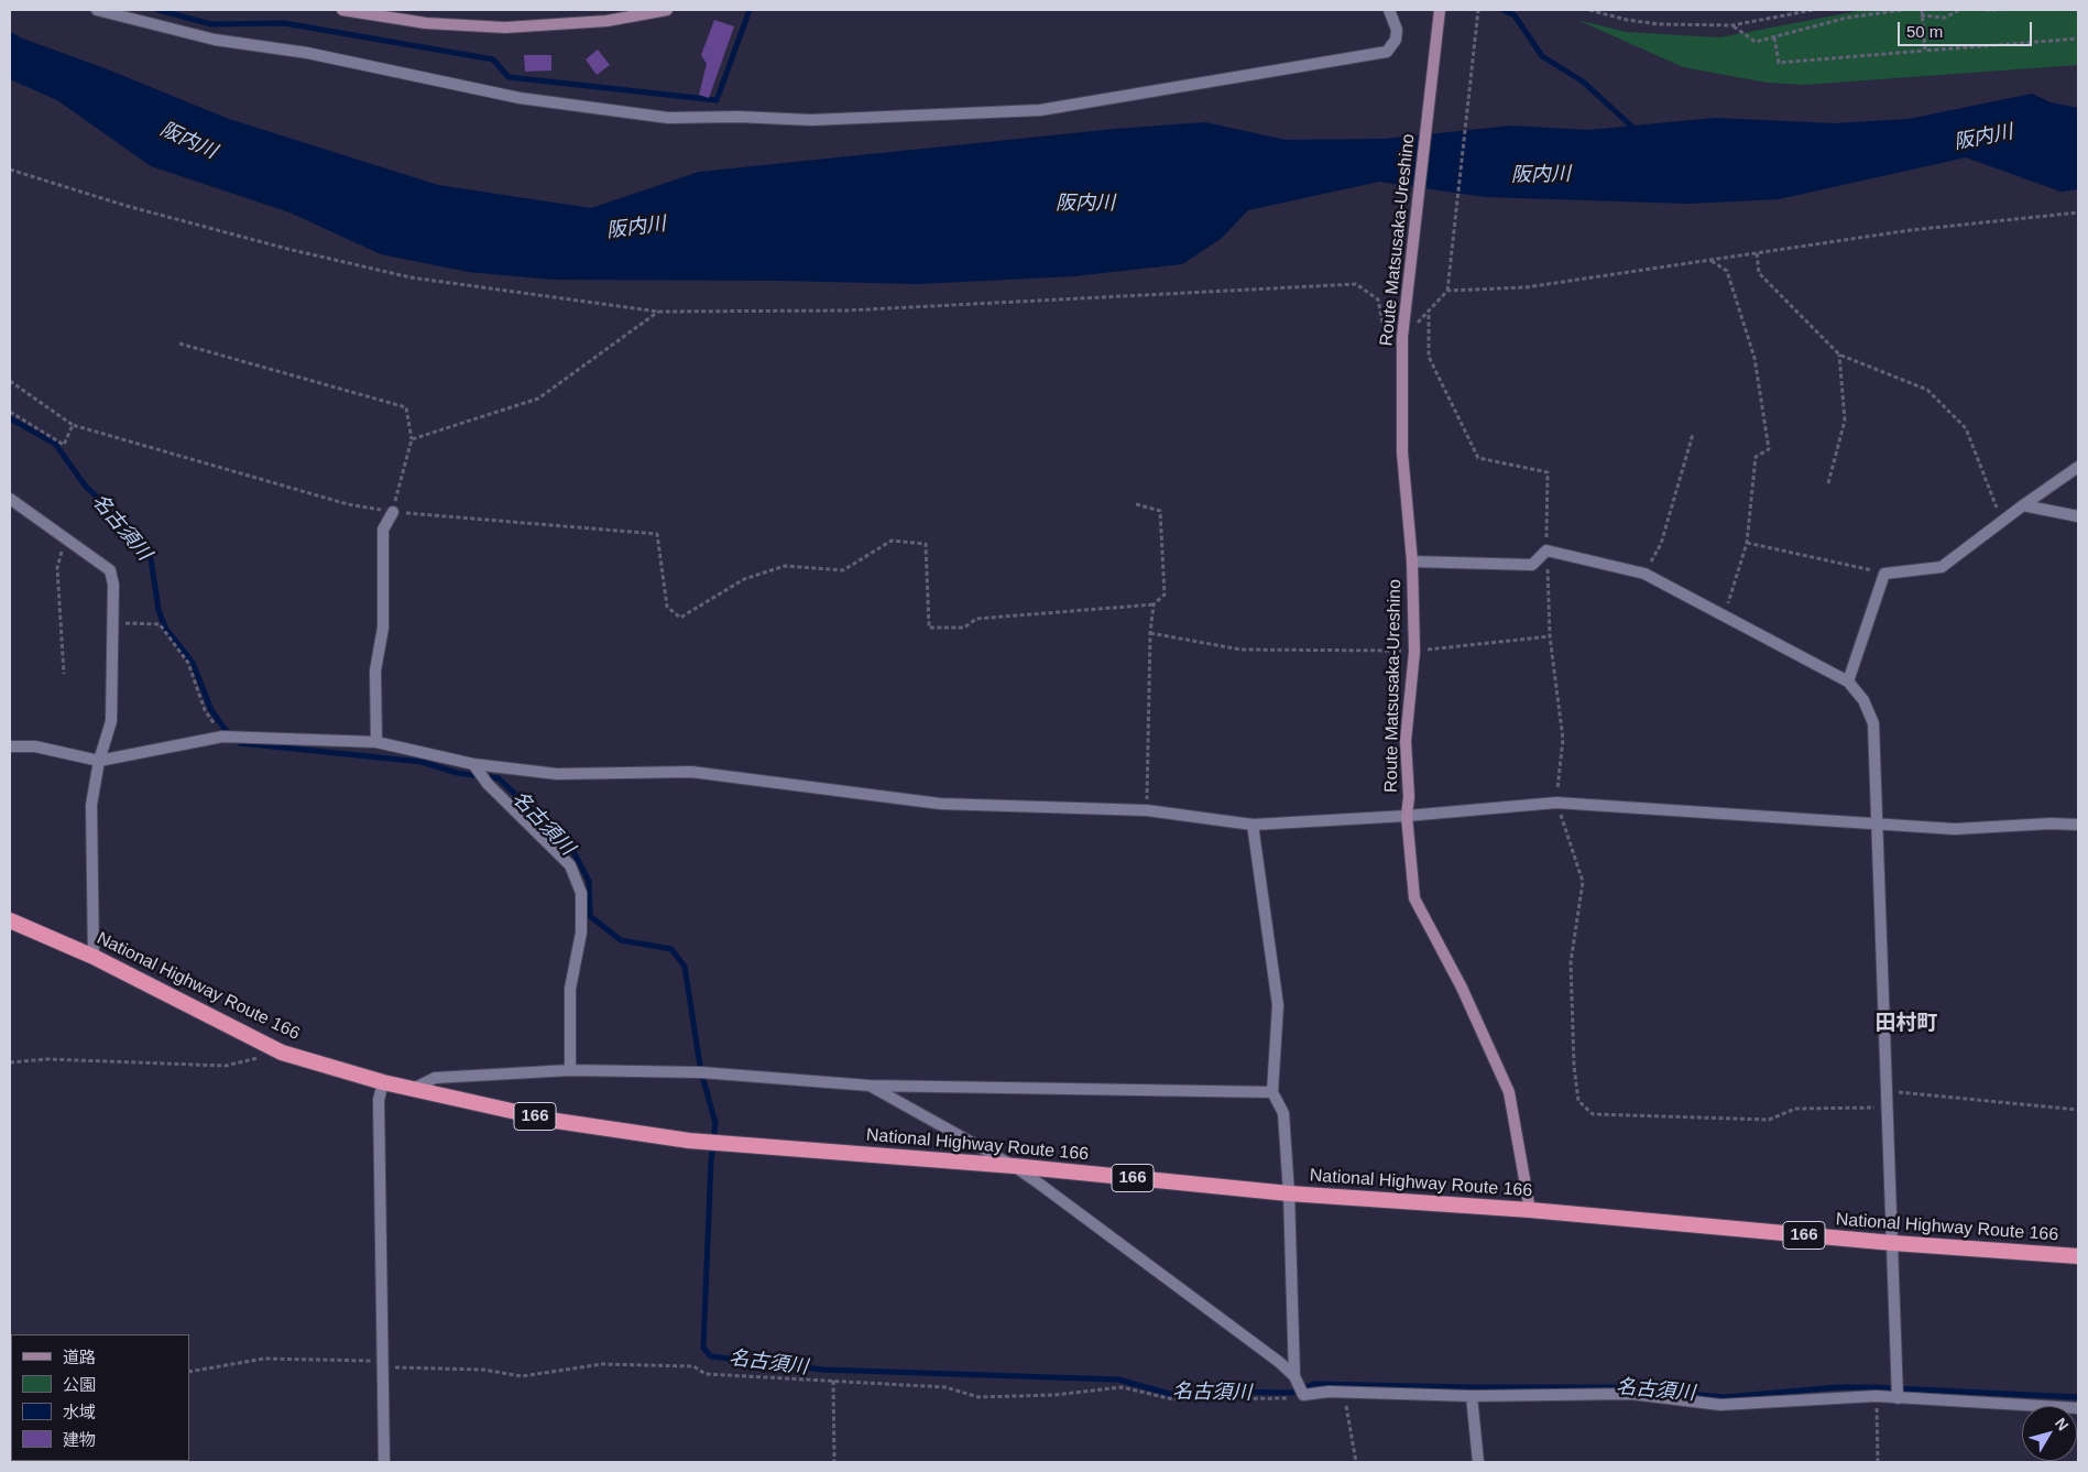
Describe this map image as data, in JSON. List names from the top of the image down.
{
  "streets": {
    "highway": ["National Highway Route 166", "166"],
    "main road": ["Route Matsusaka-Ureshino"]
  },
  "crossings": [
    ["Route Matsusaka-Ureshino", "National Highway Route 166"]
  ],
  "districts": ["田村町"],
  "water": ["阪内川", "名古須川"],
  "legend": [
    "道路",
    "公園",
    "水域",
    "建物"
  ],
  "scale_bar": "50 m",
  "north": "top right"
}
